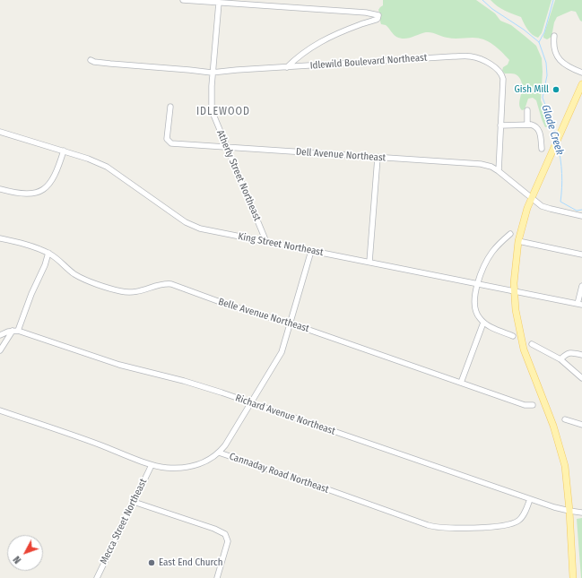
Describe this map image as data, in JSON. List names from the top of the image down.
{
  "streets": {
    "street": [
      "Idlewild Boulevard Northeast",
      "Dell Avenue Northeast",
      "Atherly Street Northeast",
      "King Street Northeast",
      "Belle Avenue Northeast",
      "Richard Avenue Northeast",
      "Cannaday Road Northeast",
      "Mecca Street Northeast"
    ]
  },
  "crossings": [
    ["Idlewild Boulevard Northeast", "Dell Avenue Northeast"],
    ["Idlewild Boulevard Northeast", "Atherly Street Northeast"],
    ["Dell Avenue Northeast", "Atherly Street Northeast"],
    ["Atherly Street Northeast", "King Street Northeast"],
    ["Richard Avenue Northeast", "Cannaday Road Northeast"],
    ["Cannaday Road Northeast", "Mecca Street Northeast"]
  ],
  "districts": ["IDLEWOOD"],
  "water": ["Glade Creek"],
  "places": ["Gish Mill", "East End Church"],
  "north": "bottom left"
}
